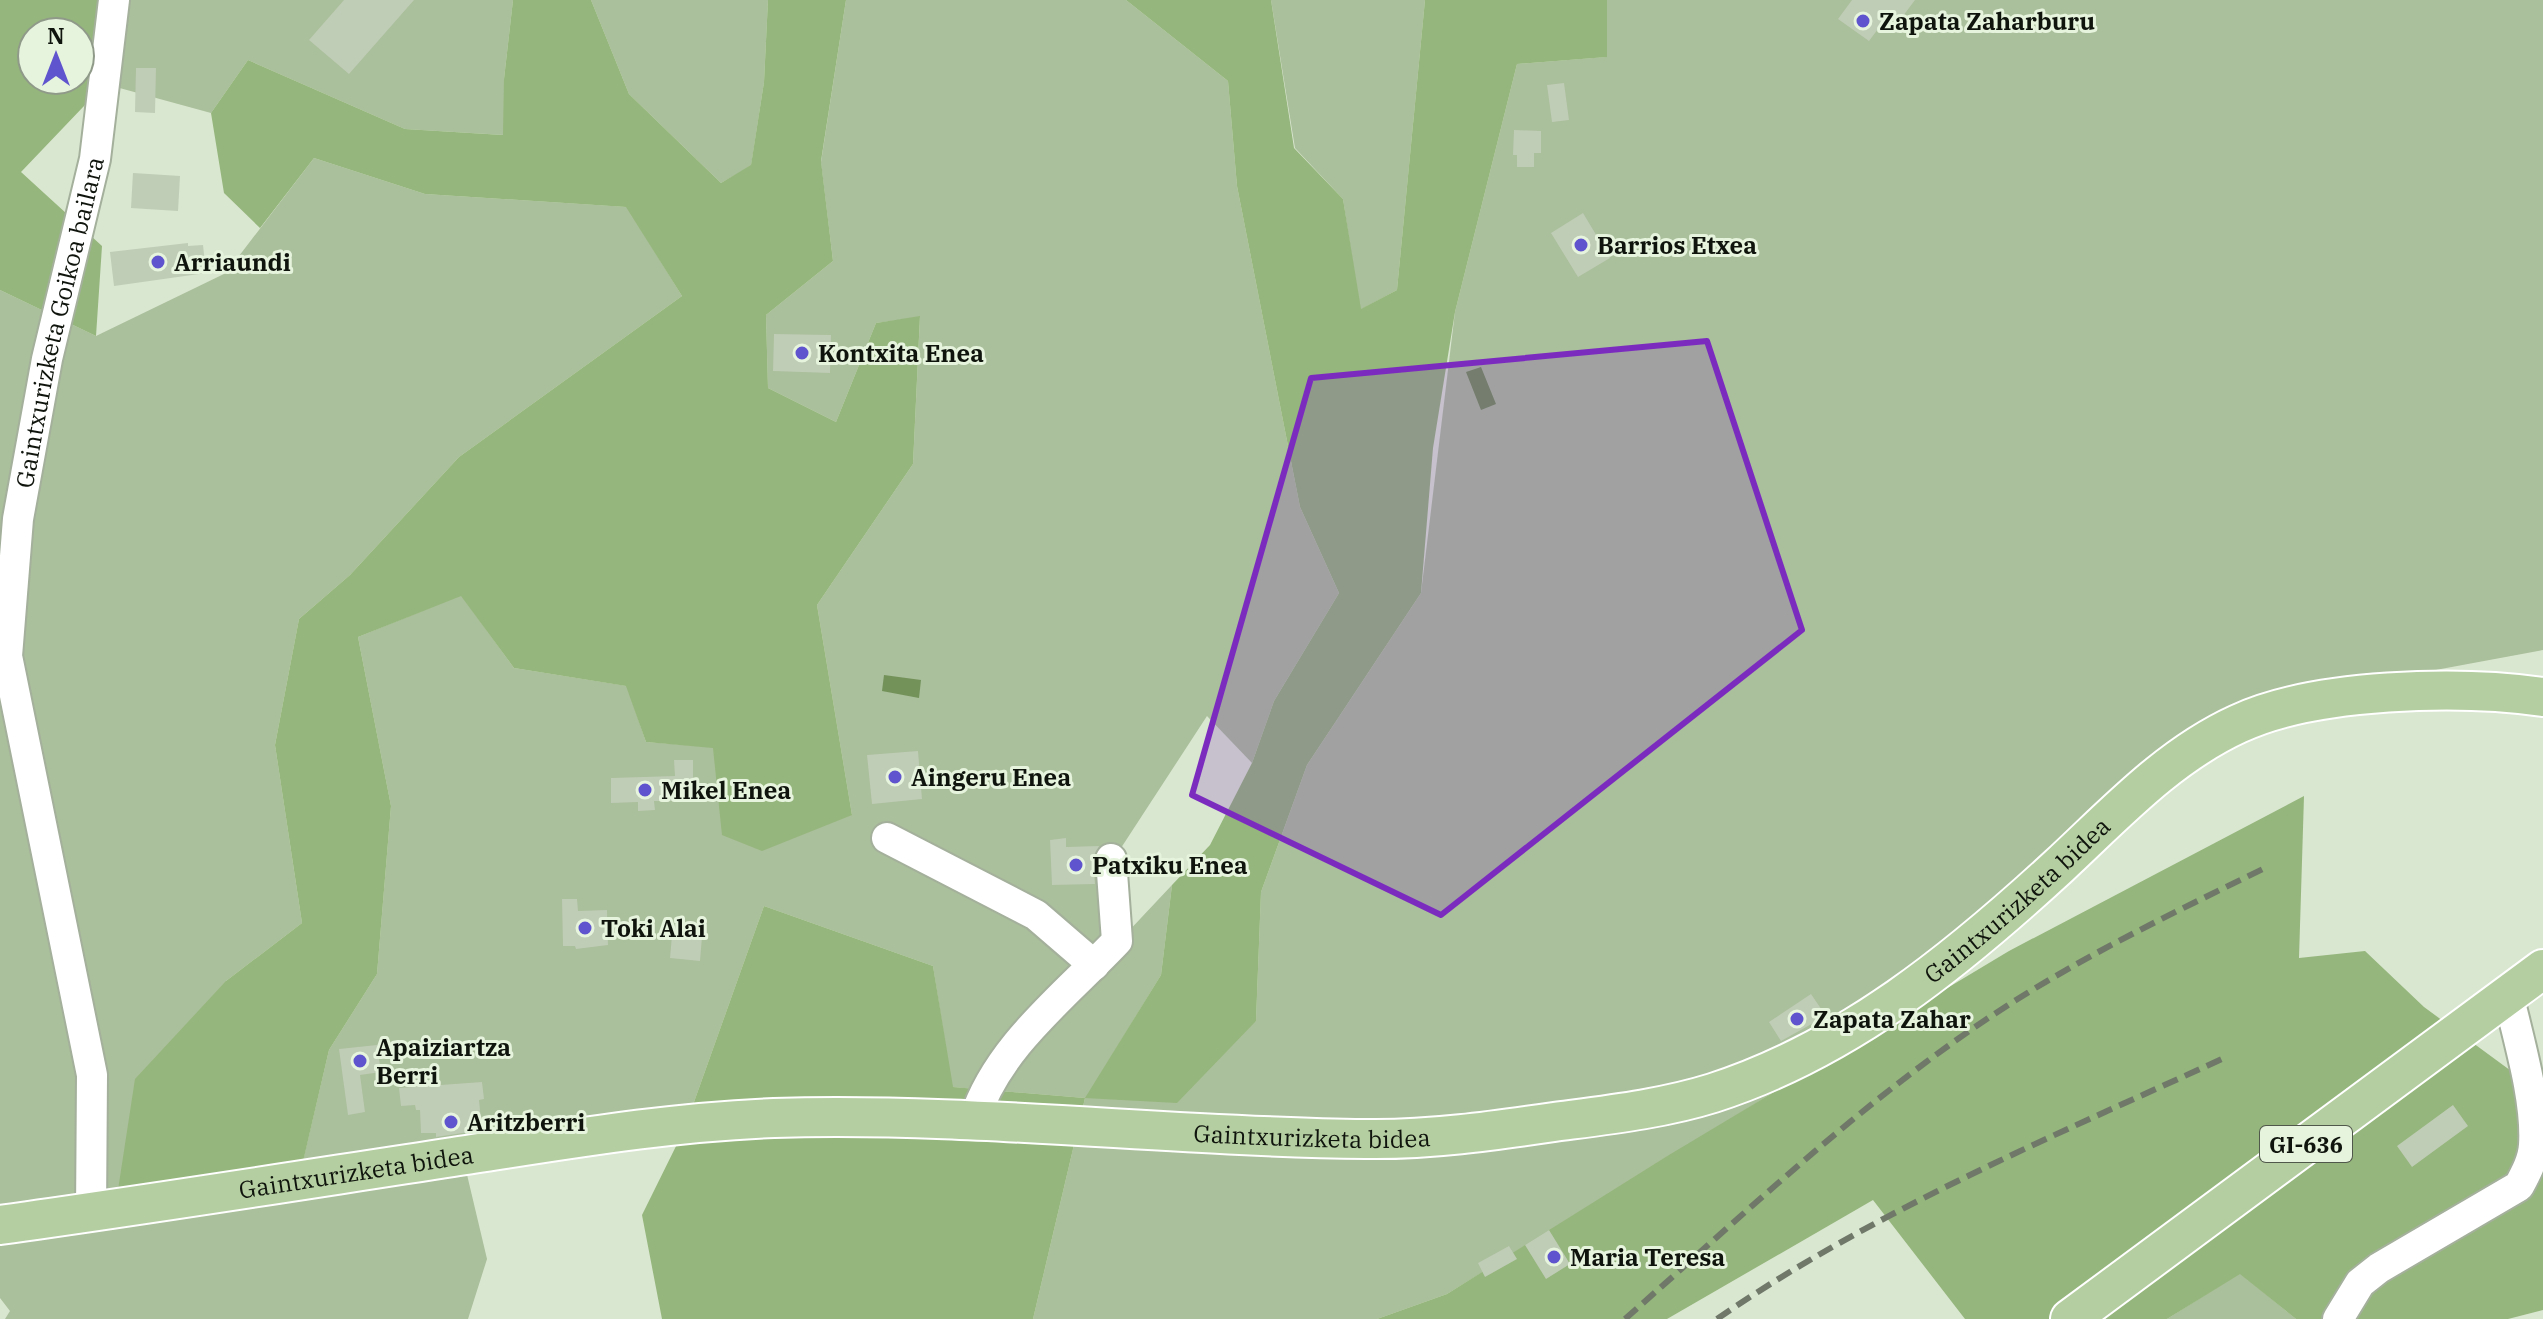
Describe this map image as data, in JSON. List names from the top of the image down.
{
  "streets": {
    "main road": ["Gaintxurizketa bidea", "GI-636"],
    "street": ["Gaintxurizketa Goikoa bailara"]
  },
  "crossings": [
    ["Gaintxurizketa Goikoa bailara", "Gaintxurizketa bidea"]
  ],
  "places": [
    "Zapata Zaharburu",
    "Barrios Etxea",
    "Arriaundi",
    "Kontxita Enea",
    "Aingeru Enea",
    "Mikel Enea",
    "Patxiku Enea",
    "Toki Alai",
    "Zapata Zahar",
    "Apaiziartza Berri",
    "Aritzberri",
    "Maria Teresa"
  ],
  "north": "top"
}
